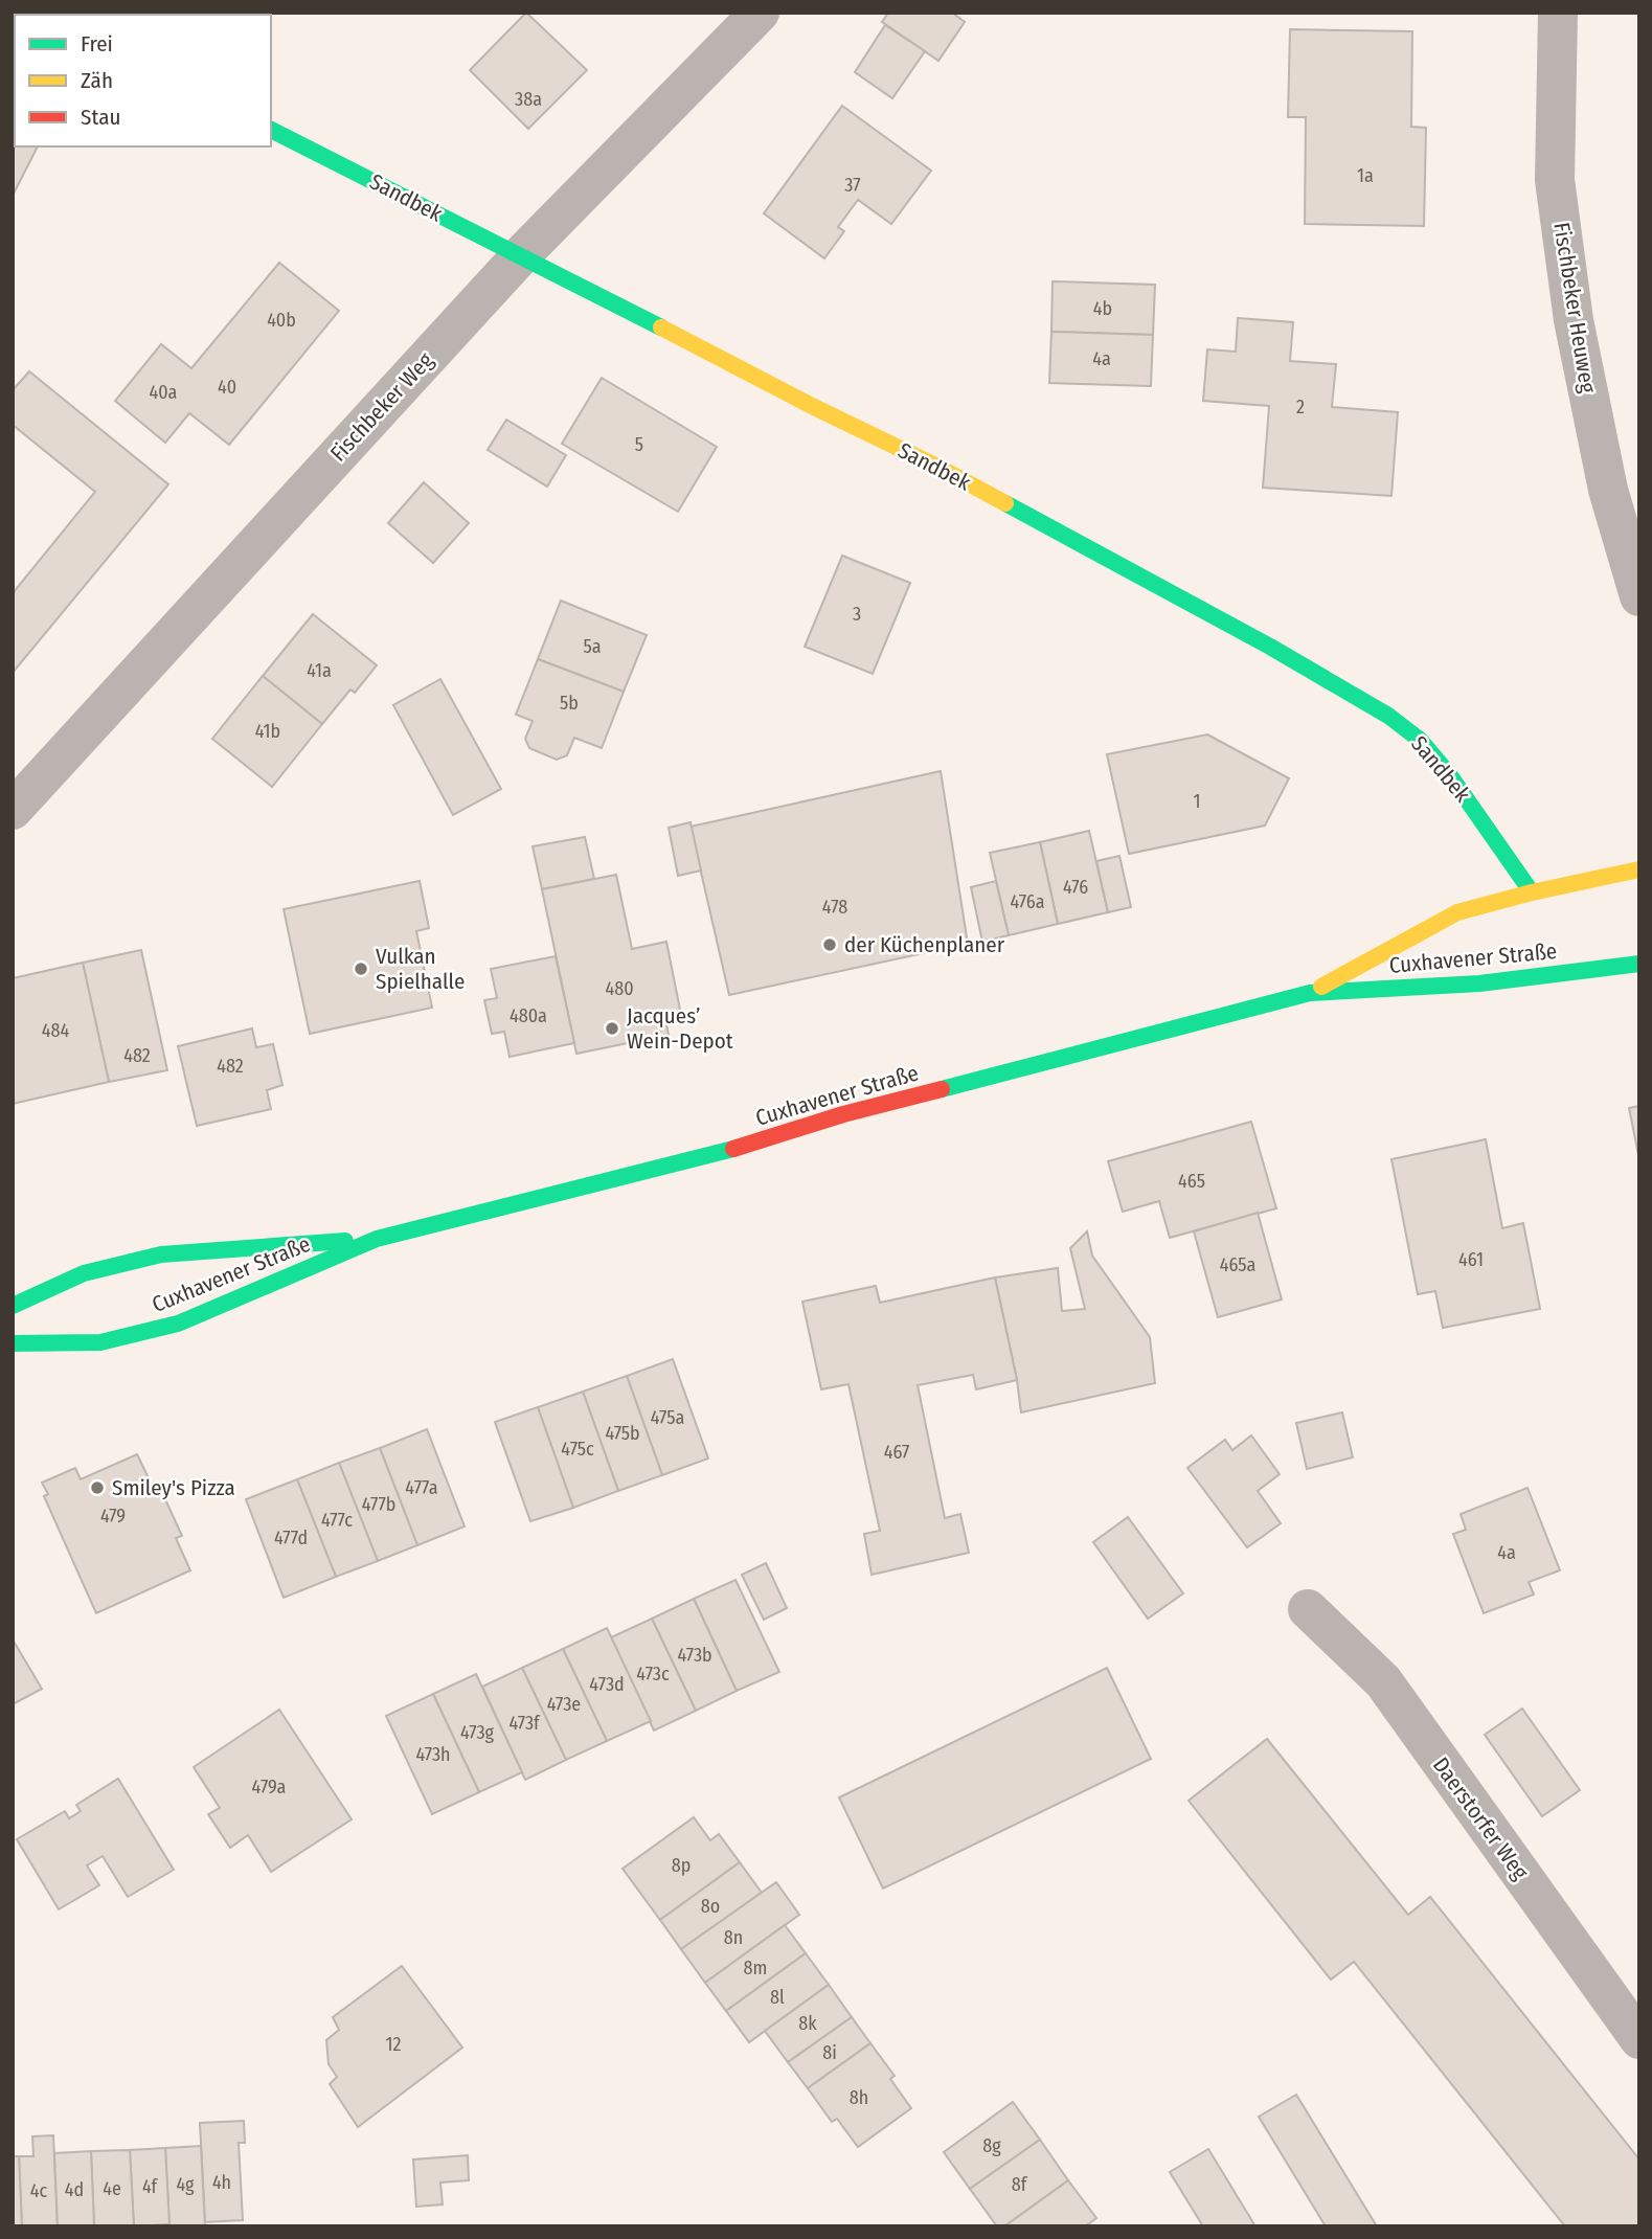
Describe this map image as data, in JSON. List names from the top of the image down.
{
  "streets": {
    "main road": ["Sandbek", "Cuxhavener Straße"],
    "street": ["Fischbeker Heuweg", "Fischbeker Weg", "Daerstorfer Weg"]
  },
  "crossings": [
    ["Sandbek", "Fischbeker Weg"],
    ["Sandbek", "Cuxhavener Straße"]
  ],
  "places": [
    "der Küchenplaner",
    "Vulkan Spielhalle",
    "Jacques’ Wein-Depot",
    "Smiley's Pizza"
  ],
  "house_numbers": [
    "38a",
    "1a",
    "37",
    "4b",
    "40b",
    "4a",
    "40",
    "40a",
    "2",
    "5",
    "3",
    "5a",
    "41a",
    "5b",
    "41b",
    "1",
    "476",
    "476a",
    "478",
    "480",
    "480a",
    "484",
    "482",
    "482",
    "465",
    "461",
    "465a",
    "475a",
    "475b",
    "475c",
    "467",
    "477a",
    "477b",
    "479",
    "477c",
    "477d",
    "4a",
    "473b",
    "473c",
    "473d",
    "473e",
    "473f",
    "473g",
    "473h",
    "479a",
    "8p",
    "8o",
    "8n",
    "8m",
    "8l",
    "8k",
    "12",
    "8i",
    "8h",
    "8g",
    "4h",
    "4g",
    "8f",
    "4f",
    "4e",
    "4d",
    "4c"
  ],
  "legend": ["Frei", "Zäh", "Stau"]
}
